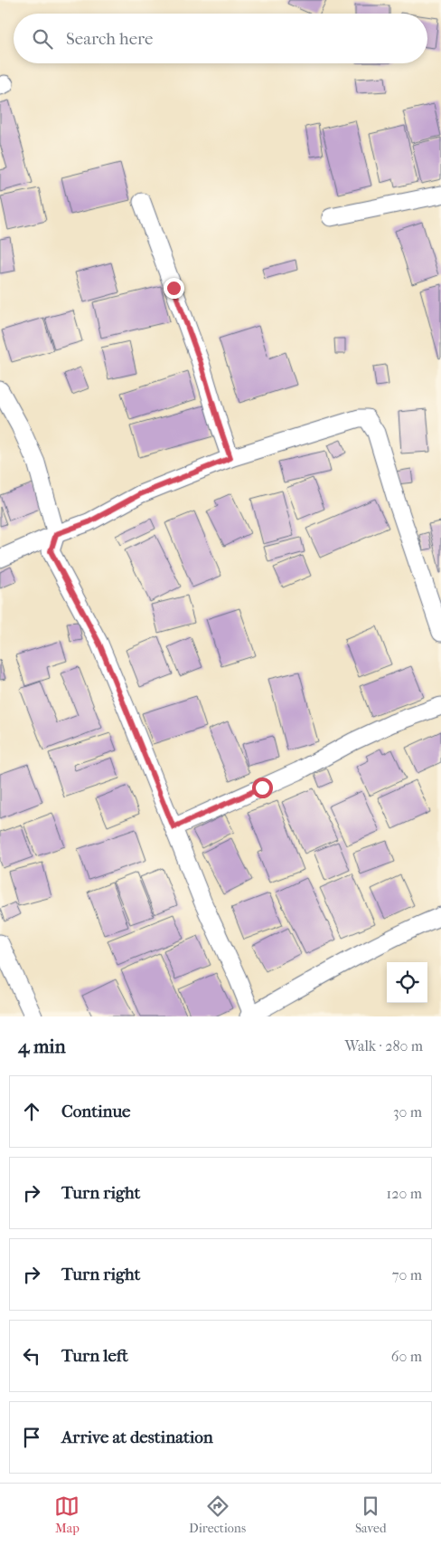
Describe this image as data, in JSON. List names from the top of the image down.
{
  "page": {
    "search": "Search here",
    "heading": ["4 min", "Walk · 280 m"],
    "list": [
      ["Continue", "30 m"],
      ["Turn right", "120 m"],
      ["Turn right", "70 m"],
      ["Turn left", "60 m"],
      "Arrive at destination"
    ],
    "nav": ["Map", "Directions", "Saved"]
  }
}
